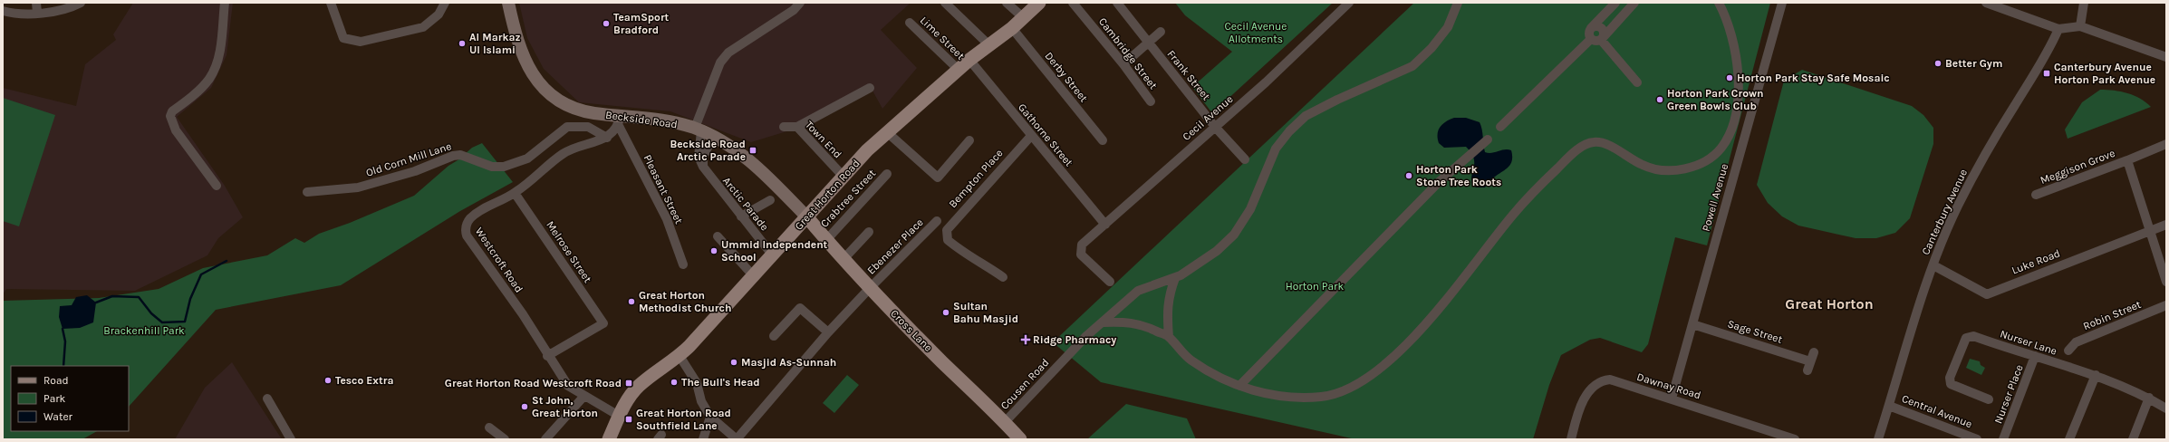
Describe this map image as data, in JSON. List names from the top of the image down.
{
  "streets": {
    "main road": ["Great Horton Road", "Cross Lane"],
    "street": [
      "Lime Street",
      "Cambridge Street",
      "Frank Street",
      "Derby Street",
      "Cecil Avenue",
      "Beckside Road",
      "Gathorne Street",
      "Town End",
      "Old Corn Mill Lane",
      "Meggison Grove",
      "Bempton Place",
      "Pleasant Street",
      "Powell Avenue",
      "Crabtree Street",
      "Arctic Parade",
      "Canterbury Avenue",
      "Ebenezer Place",
      "Melrose Street",
      "Westcroft Road",
      "Luke Road",
      "Robin Street",
      "Sage Street",
      "Nurser Lane",
      "Cousen Road",
      "Dawnay Road",
      "Nurser Place",
      "Central Avenue"
    ]
  },
  "crossings": [
    ["Lime Street", "Great Horton Road"],
    ["Frank Street", "Cecil Avenue"],
    ["Derby Street", "Great Horton Road"],
    ["Cecil Avenue", "Gathorne Street"],
    ["Beckside Road", "Pleasant Street"],
    ["Beckside Road", "Great Horton Road"],
    ["Beckside Road", "Arctic Parade"],
    ["Beckside Road", "Westcroft Road"],
    ["Beckside Road", "Cross Lane"],
    ["Gathorne Street", "Bempton Place"],
    ["Gathorne Street", "Great Horton Road"],
    ["Town End", "Great Horton Road"],
    ["Old Corn Mill Lane", "Westcroft Road"],
    ["Pleasant Street", "Westcroft Road"],
    ["Great Horton Road", "Arctic Parade"],
    ["Great Horton Road", "Westcroft Road"],
    ["Great Horton Road", "Cross Lane"],
    ["Powell Avenue", "Sage Street"],
    ["Powell Avenue", "Dawnay Road"],
    ["Crabtree Street", "Cross Lane"],
    ["Canterbury Avenue", "Luke Road"],
    ["Canterbury Avenue", "Central Avenue"],
    ["Ebenezer Place", "Cross Lane"],
    ["Melrose Street", "Westcroft Road"],
    ["Cross Lane", "Cousen Road"],
    ["Nurser Lane", "Nurser Place"]
  ],
  "districts": ["Great Horton"],
  "parks": ["Cecil Avenue Allotments", "Horton Park", "Brackenhill Park"],
  "places": {
    "other": [
      "TeamSport Bradford",
      "Al Markaz Ul Islami",
      "Better Gym",
      "Horton Park Stay Safe Mosaic",
      "Horton Park Crown Green Bowls Club",
      "Horton Park Stone Tree Roots",
      "Ummid Independent School",
      "Great Horton Methodist Church",
      "Sultan Bahu Masjid",
      "Masjid As-Sunnah",
      "Tesco Extra",
      "The Bull's Head",
      "St John, Great Horton"
    ],
    "transit": [
      "Canterbury Avenue Horton Park Avenue",
      "Beckside Road Arctic Parade",
      "Great Horton Road Westcroft Road",
      "Great Horton Road Southfield Lane"
    ],
    "health": ["Ridge Pharmacy"]
  },
  "legend": ["Road", "Park", "Water"]
}
